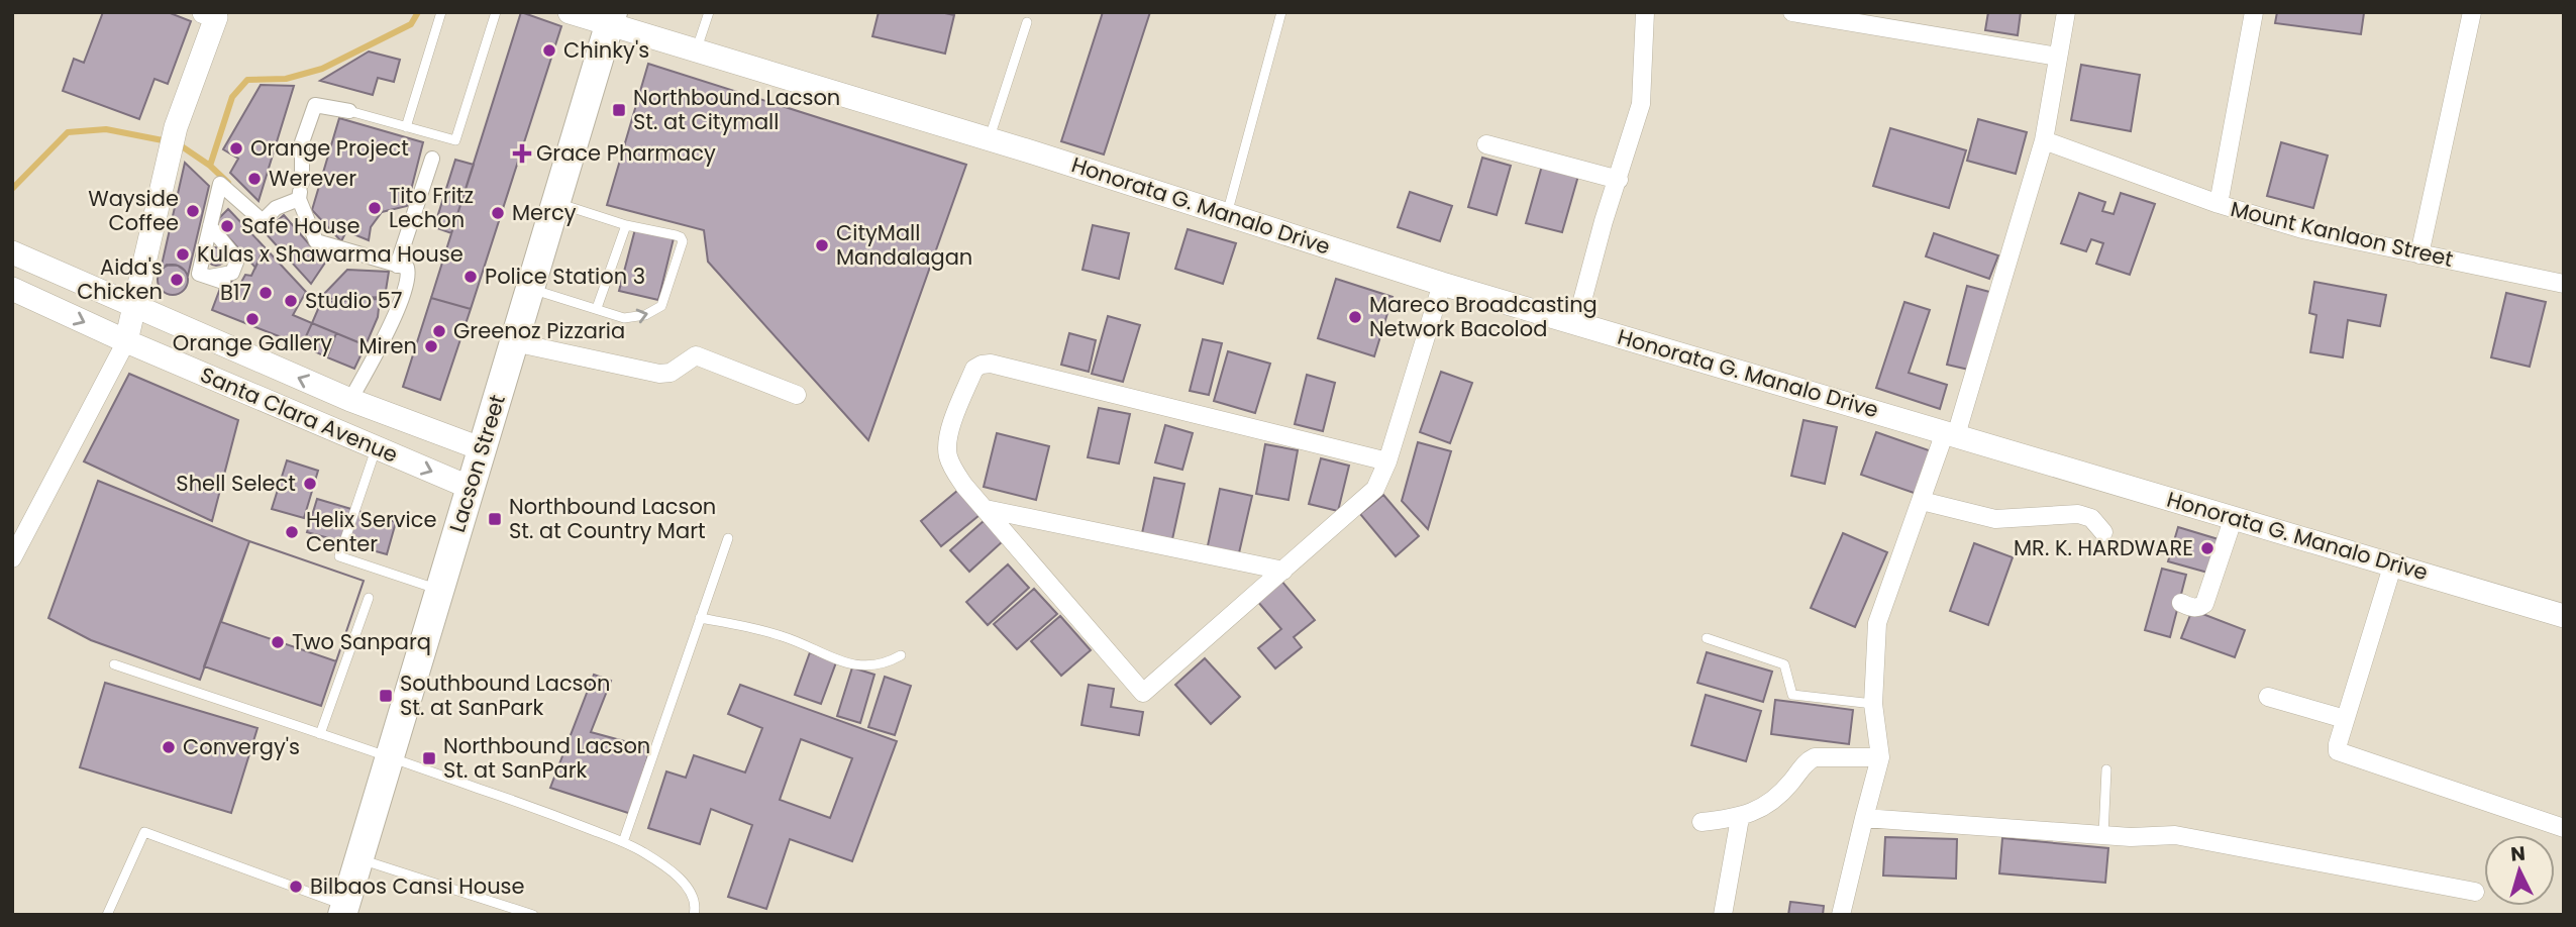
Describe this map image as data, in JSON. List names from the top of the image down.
{
  "streets": {
    "main road": ["Lacson Street"],
    "street": ["Honorata G. Manalo Drive", "Mount Kanlaon Street", "Santa Clara Avenue"]
  },
  "crossings": [
    ["Honorata G. Manalo Drive", "Lacson Street"],
    ["Santa Clara Avenue", "Lacson Street"]
  ],
  "places": {
    "other": [
      "Chinky's",
      "Orange Project",
      "Werever",
      "Tito Fritz Lechon",
      "Wayside Coffee",
      "Mercy",
      "Safe House",
      "CityMall Mandalagan",
      "Kulas x Shawarma House",
      "Police Station 3",
      "Aida's Chicken",
      "B17",
      "Studio 57",
      "Mareco Broadcasting Network Bacolod",
      "Orange Gallery",
      "Greenoz Pizzaria",
      "Miren",
      "Shell Select",
      "Helix Service Center",
      "MR. K. HARDWARE",
      "Two Sanparq",
      "Convergy's",
      "Bilbaos Cansi House"
    ],
    "transit": [
      "Northbound Lacson St. at Citymall",
      "Northbound Lacson St. at Country Mart",
      "Southbound Lacson St. at SanPark",
      "Northbound Lacson St. at SanPark"
    ],
    "health": ["Grace Pharmacy"]
  },
  "north": "top"
}
